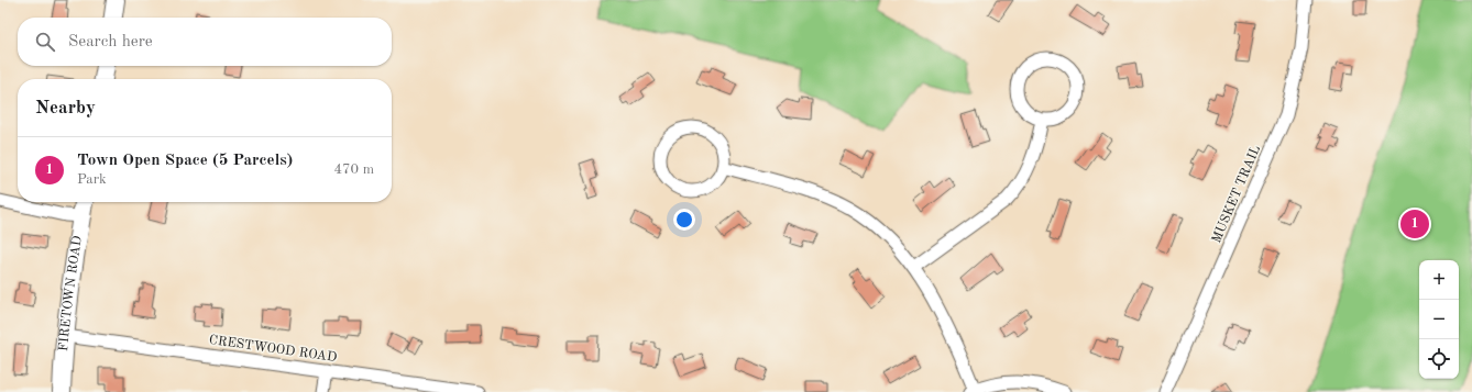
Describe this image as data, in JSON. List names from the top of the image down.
{
  "streets": {
    "street": ["MUSKET TRAIL", "FIRETOWN ROAD", "CRESTWOOD ROAD"]
  },
  "crossings": [
    ["FIRETOWN ROAD", "CRESTWOOD ROAD"]
  ],
  "page": {
    "search": "Search here",
    "heading": "Nearby",
    "list": [
      {
        "mark": "1",
        "name": "Town Open Space (5 Parcels)",
        "note": "Park",
        "value": "470 m"
      }
    ],
    "pins": "1",
    "map_buttons": ["+", "−"]
  }
}
